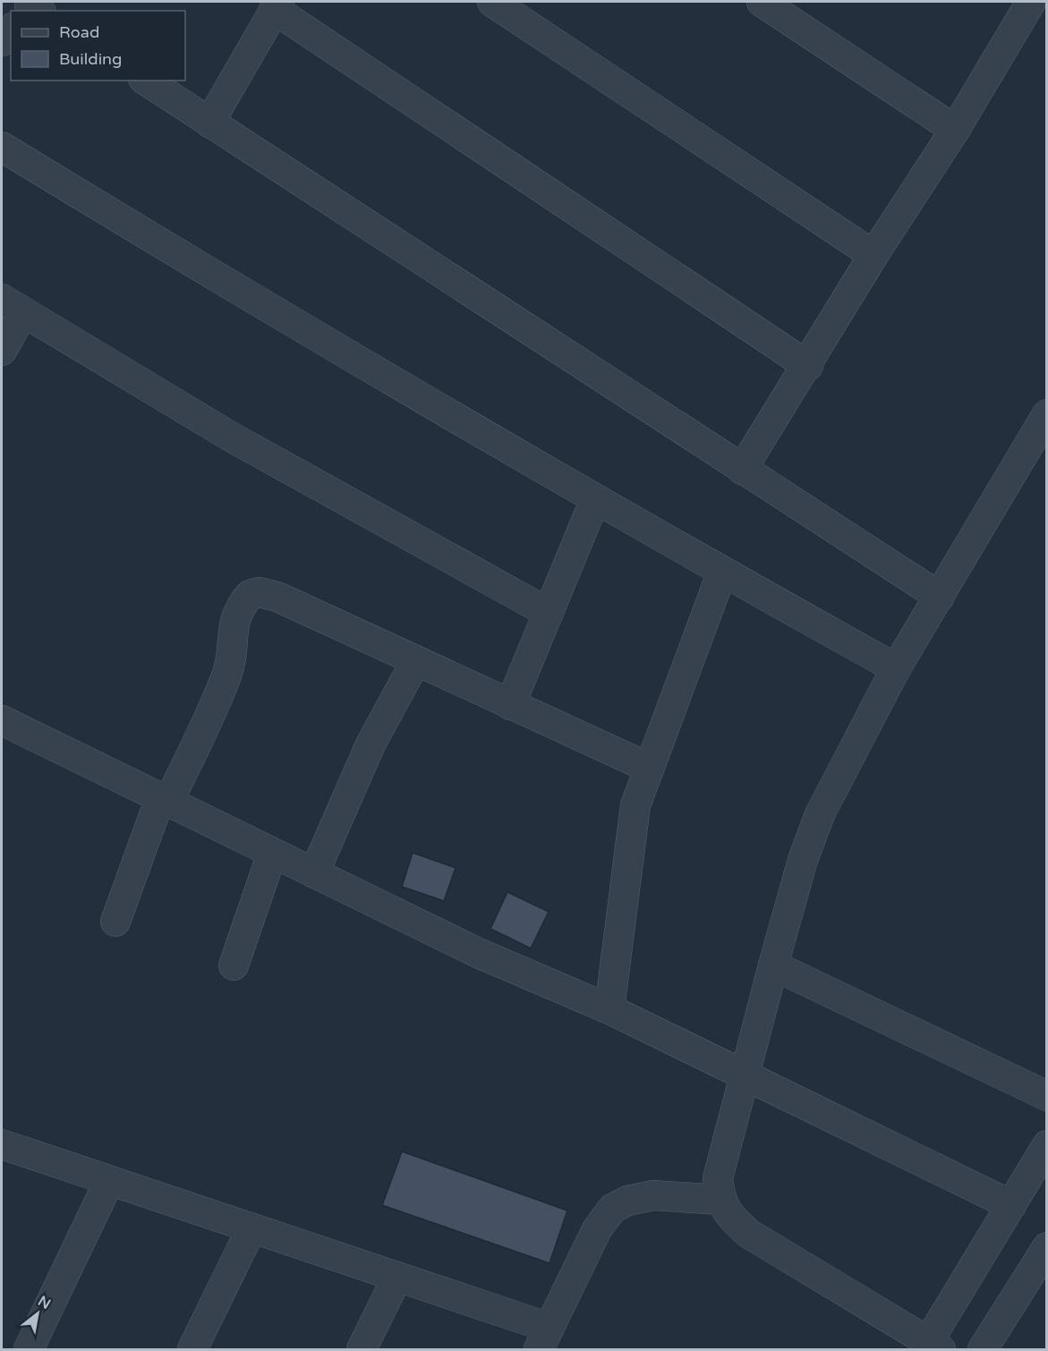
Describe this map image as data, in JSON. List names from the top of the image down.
{
  "legend": ["Road", "Building"],
  "north": "top right"
}
